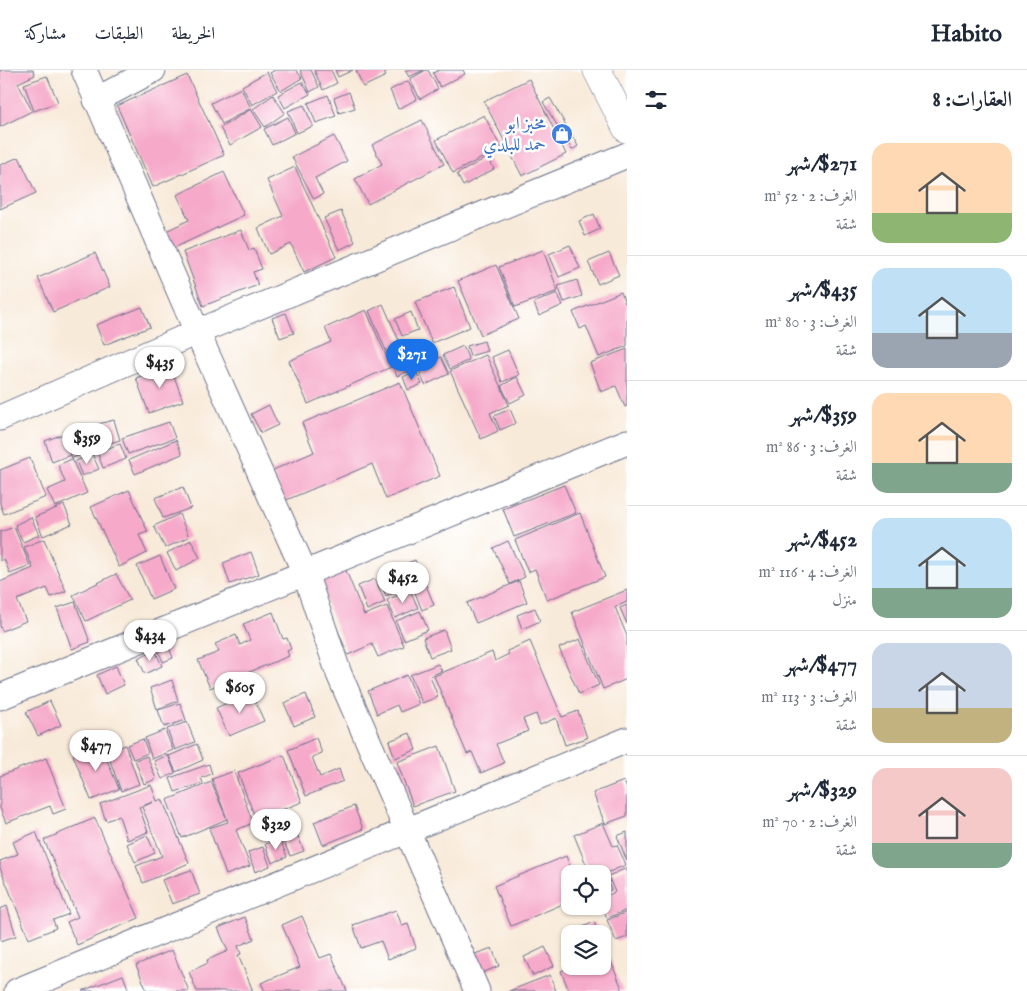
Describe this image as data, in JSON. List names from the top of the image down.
{
  "places": {
    "shop": ["مخبز ابو حمد للبلدي"]
  },
  "page": {
    "header": "Habito",
    "nav": ["الخريطة", "الطبقات", "مشاركة"],
    "heading": "العقارات: 8",
    "list": [
      {
        "name": "$271/شهر",
        "note": "الغرف: 2 · 52 m² · شقة"
      },
      {
        "name": "$435/شهر",
        "note": "الغرف: 3 · 80 m² · شقة"
      },
      {
        "name": "$359/شهر",
        "note": "الغرف: 3 · 86 m² · شقة"
      },
      {
        "name": "$452/شهر",
        "note": "الغرف: 4 · 116 m² · منزل"
      },
      {
        "name": "$477/شهر",
        "note": "الغرف: 3 · 113 m² · شقة"
      },
      {
        "name": "$329/شهر",
        "note": "الغرف: 2 · 70 m² · شقة"
      }
    ],
    "price": [
      "$271",
      "$435",
      "$359",
      "$452",
      "$434",
      "$605",
      "$477",
      "$329"
    ]
  }
}
